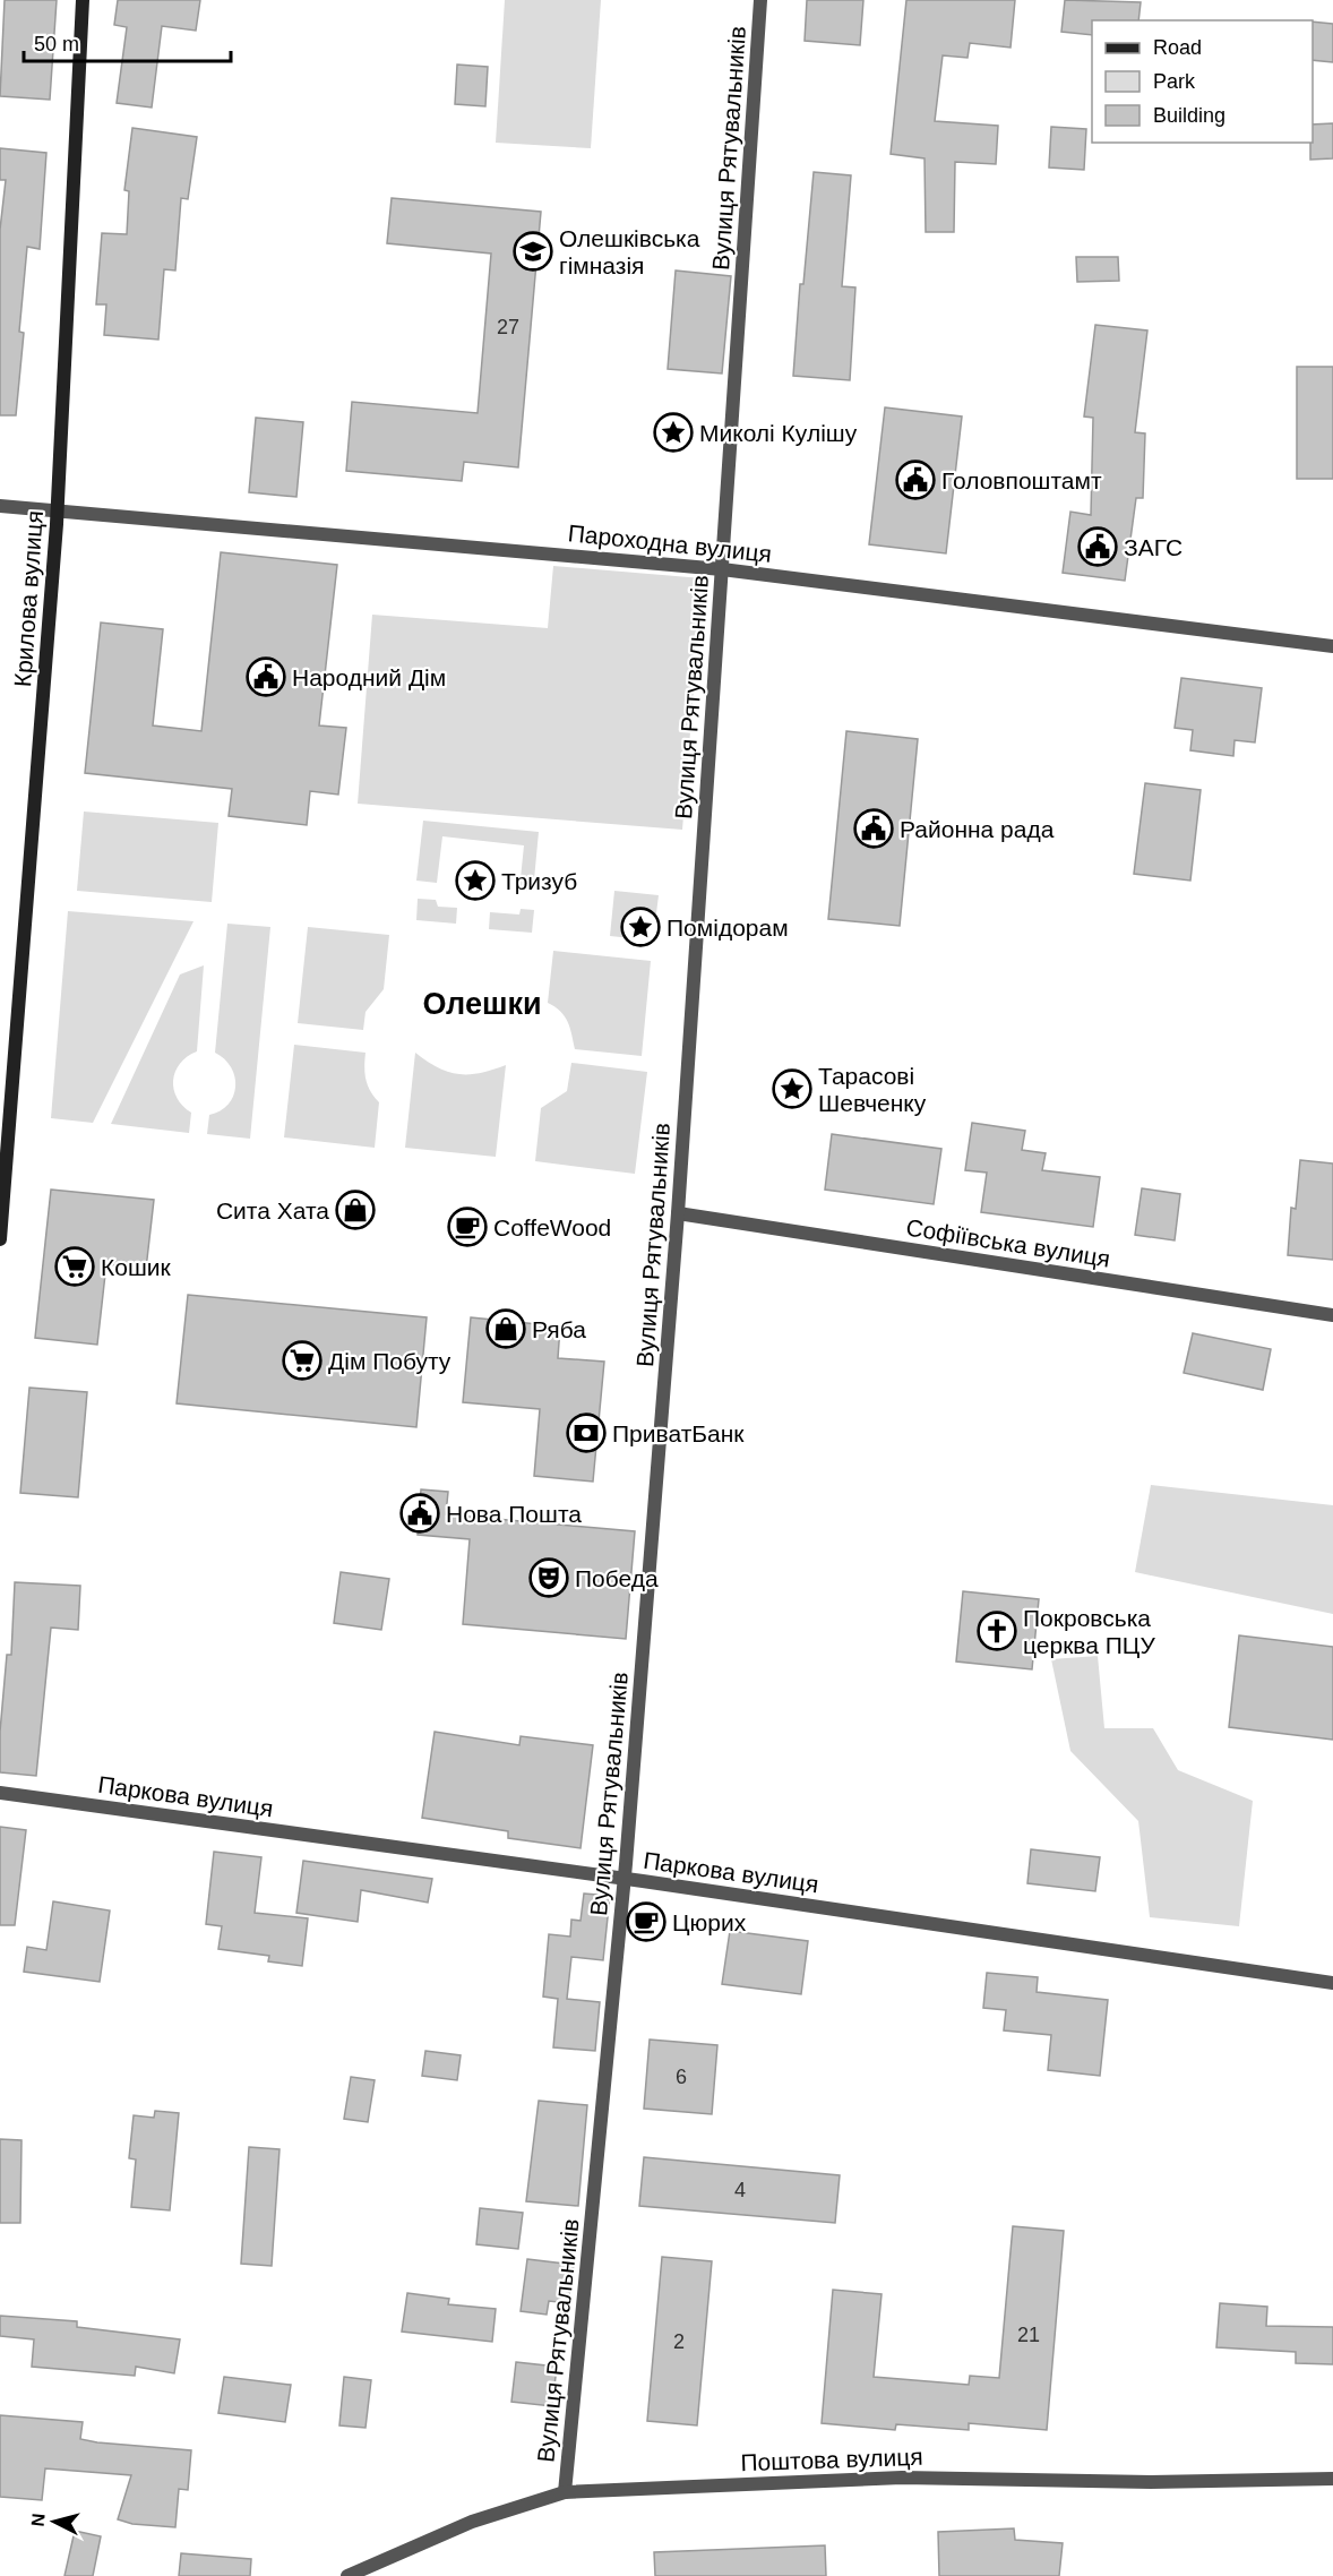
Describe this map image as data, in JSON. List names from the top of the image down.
{
  "streets": {
    "street": [
      "Вулиця Рятувальників",
      "Пароходна вулиця",
      "Крилова вулиця",
      "Софіївська вулиця",
      "Паркова вулиця",
      "Поштова вулиця"
    ]
  },
  "crossings": [
    ["Вулиця Рятувальників", "Пароходна вулиця"],
    ["Вулиця Рятувальників", "Софіївська вулиця"],
    ["Вулиця Рятувальників", "Паркова вулиця"],
    ["Вулиця Рятувальників", "Поштова вулиця"],
    ["Пароходна вулиця", "Крилова вулиця"]
  ],
  "districts": ["Олешки"],
  "places": {
    "school or university": ["Олешківська гімназія"],
    "place": [
      "Миколі Кулішу",
      "Тризуб",
      "Помідорам",
      "Тарасові Шевченку"
    ],
    "public building": [
      "Головпоштамт",
      "ЗАГС",
      "Народний Дім",
      "Районна рада",
      "Нова Пошта"
    ],
    "shop": ["Сита Хата", "Ряба"],
    "cafe": ["CoffeWood", "Цюрих"],
    "supermarket": ["Кошик", "Дім Побуту"],
    "bank": ["ПриватБанк"],
    "theatre": ["Победа"],
    "church": ["Покровська церква ПЦУ"]
  },
  "house_numbers": [
    "27",
    "6",
    "4",
    "21",
    "2"
  ],
  "legend": ["Road", "Park", "Building"],
  "scale_bar": "50 m",
  "north": "left"
}
